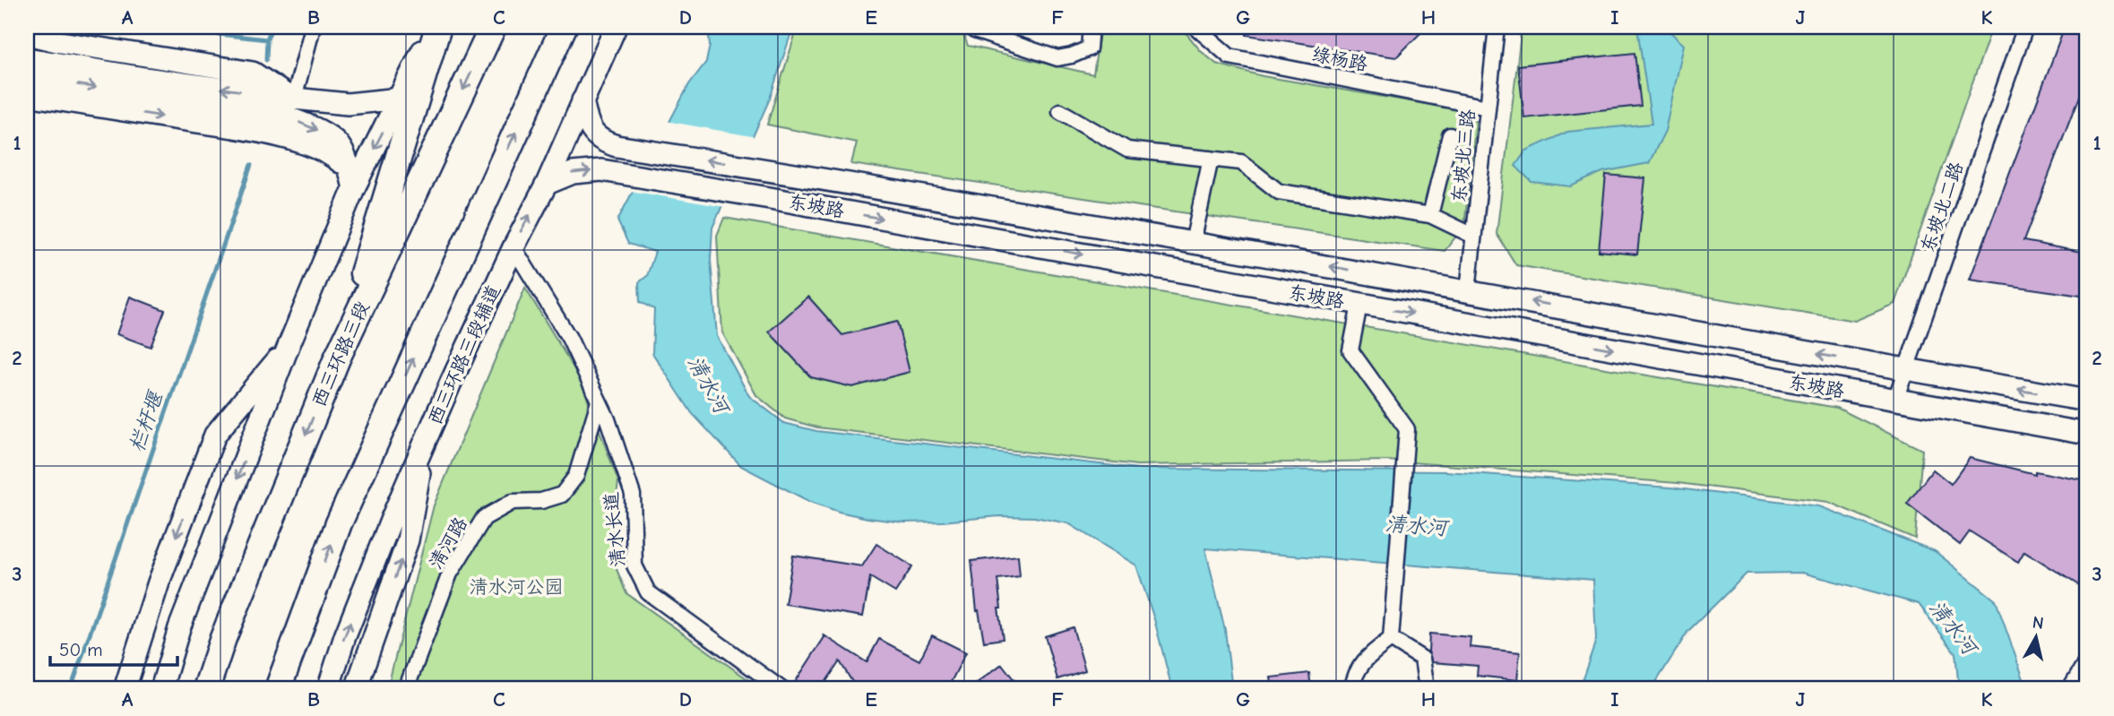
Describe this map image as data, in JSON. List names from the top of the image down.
{
  "streets": {
    "highway": ["西三环路三段"],
    "main road": ["东坡路", "西三环路三段辅道"],
    "street": [
      "绿杨路",
      "东坡北三路",
      "东坡北二路",
      "清水长道",
      "清河路"
    ]
  },
  "crossings": [
    ["绿杨路", "东坡北三路"],
    ["东坡北三路", "东坡路"],
    ["东坡路", "东坡北二路"],
    ["东坡路", "西三环路三段辅道"],
    ["西三环路三段辅道", "清水长道"],
    ["清水长道", "清河路"]
  ],
  "water": ["清水河", "栏杆堰"],
  "parks": ["清水河公园"],
  "scale_bar": "50 m",
  "north": "top",
  "grid": {
    "columns": [
      "A",
      "B",
      "C",
      "D",
      "E",
      "F",
      "G",
      "H",
      "I",
      "J",
      "K"
    ],
    "rows": ["1", "2", "3"]
  }
}
